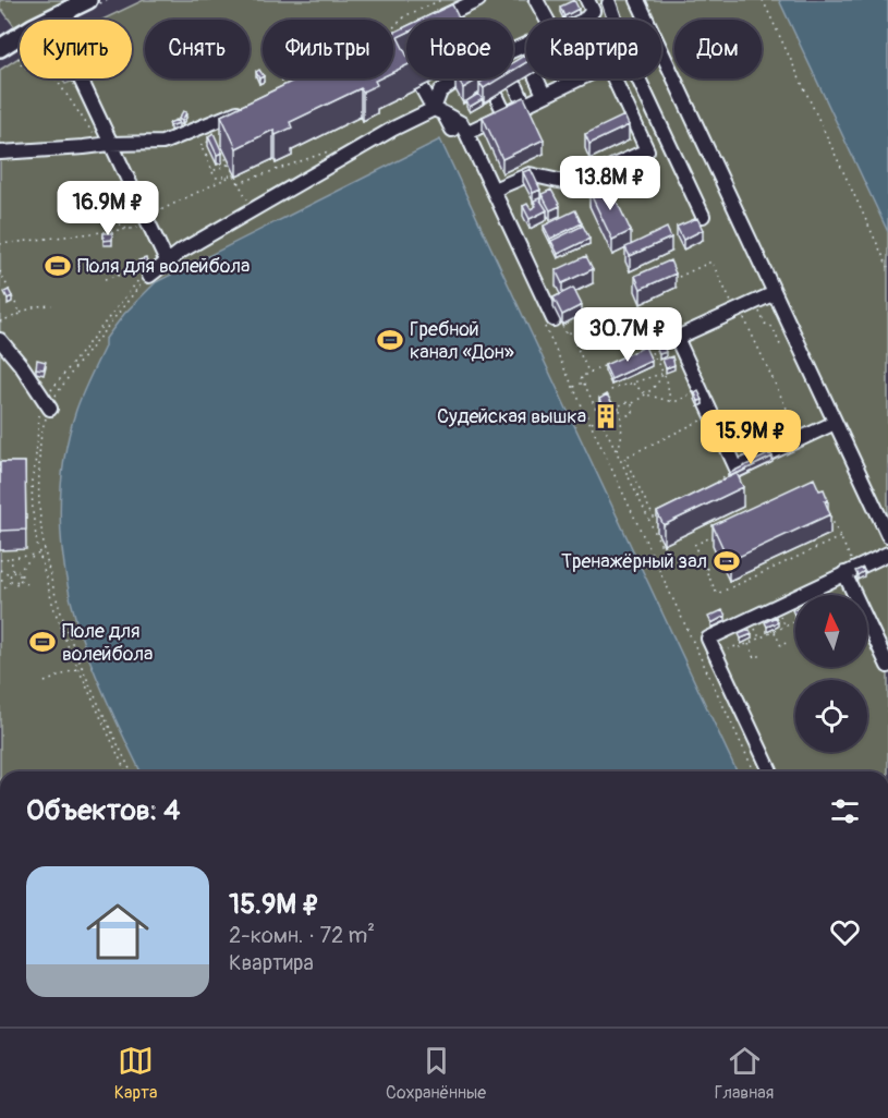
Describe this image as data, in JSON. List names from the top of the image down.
{
  "places": {
    "sports": [
      "Поля для волейбола",
      "Гребной канал «Дон»",
      "Тренажёрный зал",
      "Поле для волейбола"
    ],
    "building": ["Судейская вышка"]
  },
  "north": "top",
  "page": {
    "chip": [
      "Купить",
      "Снять",
      "Фильтры",
      "Новое",
      "Квартира",
      "Дом"
    ],
    "price": [
      "13.8M ₽",
      "16.9M ₽",
      "30.7M ₽",
      "15.9M ₽"
    ],
    "heading": "Объектов: 4",
    "list": [
      {
        "name": "15.9M ₽",
        "note": "2-комн. · 72 m² · Квартира"
      }
    ],
    "tabs": ["Карта", "Сохранённые", "Главная"]
  }
}
